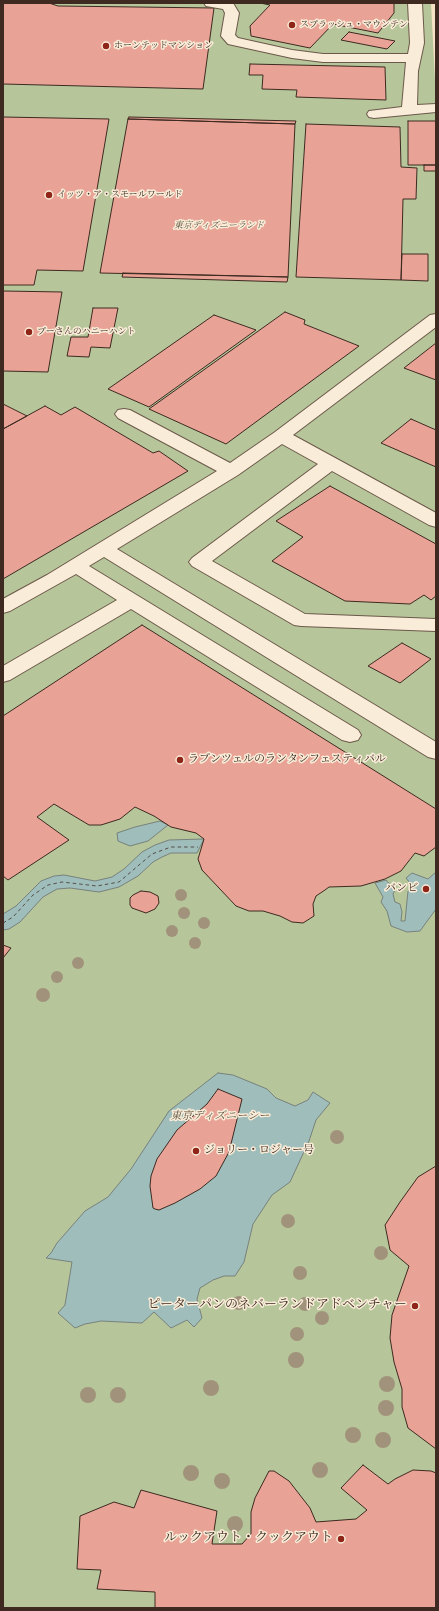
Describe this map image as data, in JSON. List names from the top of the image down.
{
  "parks": ["東京ディズニーランド", "東京ディズニーシー"],
  "places": [
    "スプラッシュ・マウンテン",
    "ホーンテッドマンション",
    "イッツ・ア・スモールワールド",
    "プーさんのハニーハント",
    "ラプンツェルのランタンフェスティバル",
    "バンビ",
    "ジョリー・ロジャー号",
    "ピーターパンのネバーランドアドベンチャー",
    "ルックアウト・クックアウト"
  ]
}
